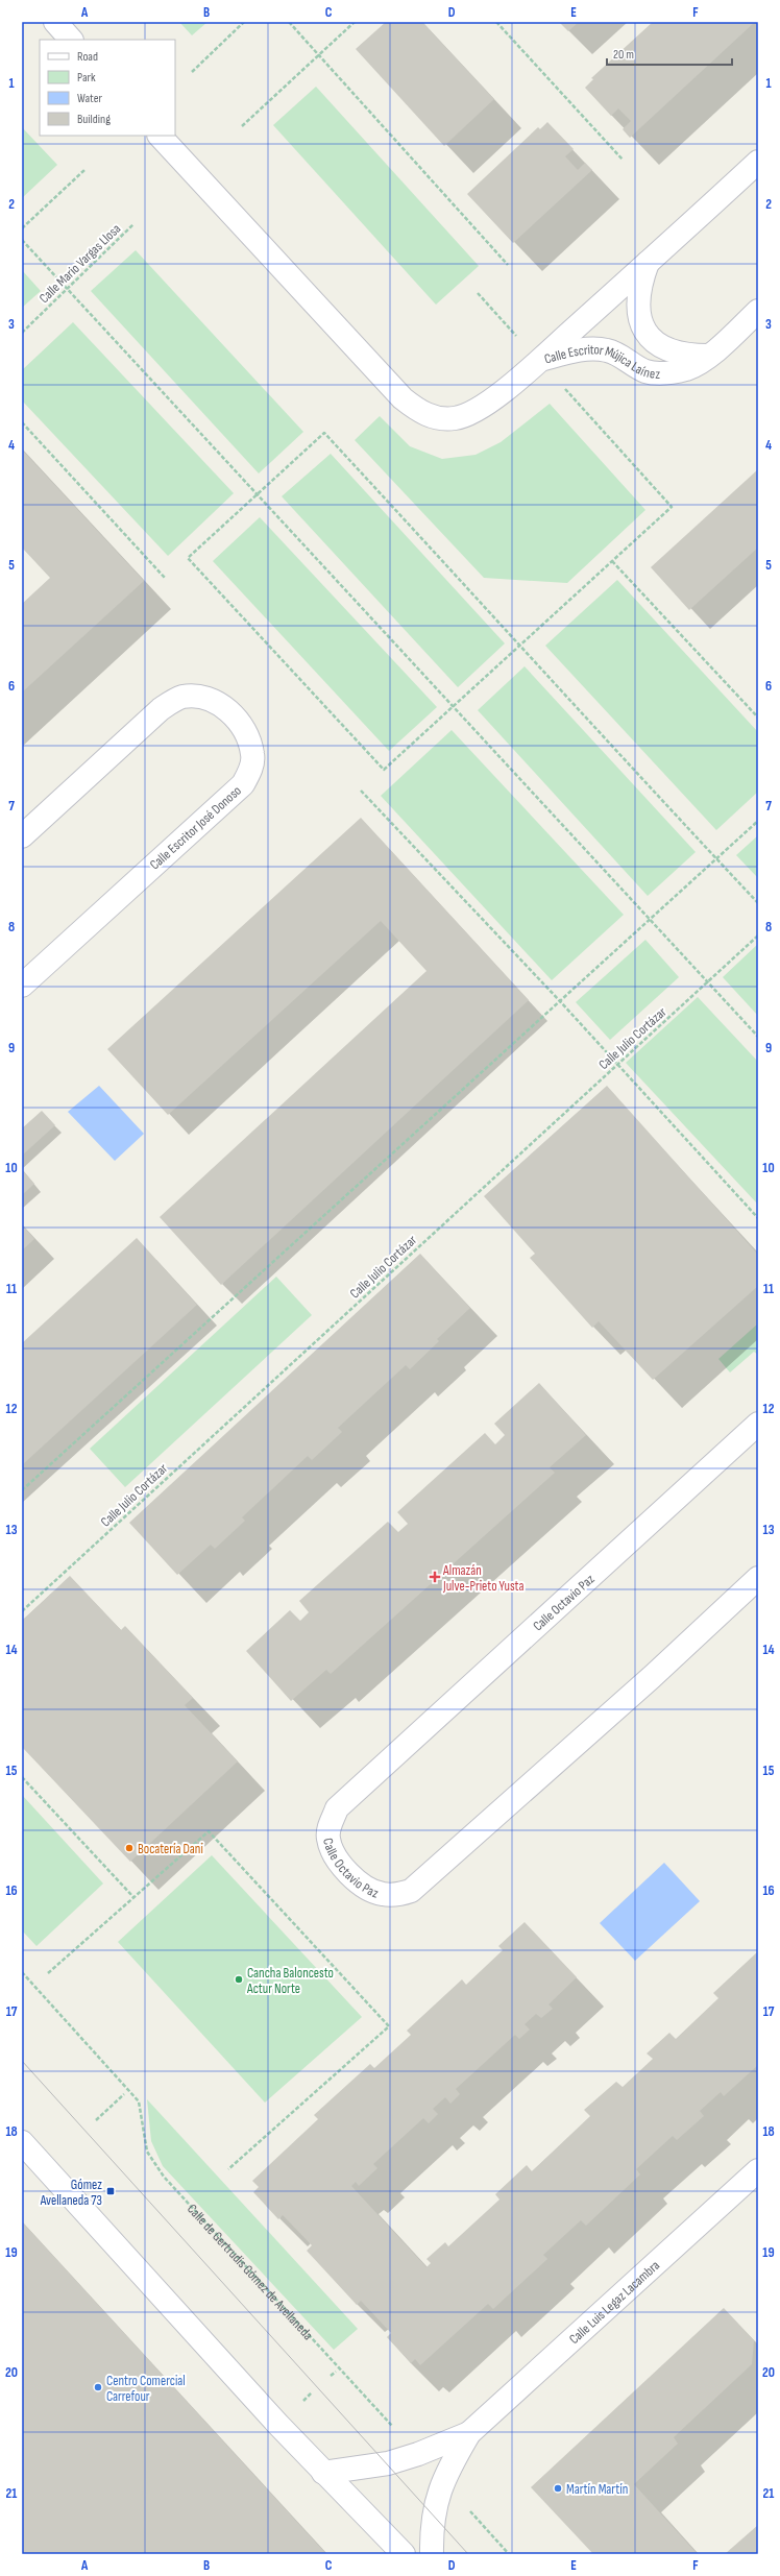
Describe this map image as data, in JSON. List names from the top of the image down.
{
  "streets": {
    "street": [
      "Calle Escritor Mújica Laínez",
      "Calle Escritor José Donoso",
      "Calle Octavio Paz",
      "Calle Luis Legaz Lacambra"
    ],
    "path": ["Calle Mario Vargas Llosa", "Calle Julio Cortázar", "Calle de Gertrudis Gómez de Avellaneda"]
  },
  "crossings": [
    ["Calle de Gertrudis Gómez de Avellaneda", "Calle Luis Legaz Lacambra"]
  ],
  "places": {
    "health": ["Almazán Julve-Prieto Yusta"],
    "other": [
      "Bocatería Dani",
      "Cancha Baloncesto Actur Norte",
      "Centro Comercial Carrefour",
      "Martín Martín"
    ],
    "transit": ["Gómez Avellaneda 73"]
  },
  "legend": [
    "Road",
    "Park",
    "Water",
    "Building"
  ],
  "scale_bar": "20 m",
  "grid": {
    "columns": [
      "A",
      "B",
      "C",
      "D",
      "E",
      "F"
    ],
    "rows": [
      "1",
      "2",
      "3",
      "4",
      "5",
      "6",
      "7",
      "8",
      "9",
      "10",
      "11",
      "12",
      "13",
      "14",
      "15",
      "16",
      "17",
      "18",
      "19",
      "20",
      "21"
    ]
  }
}
